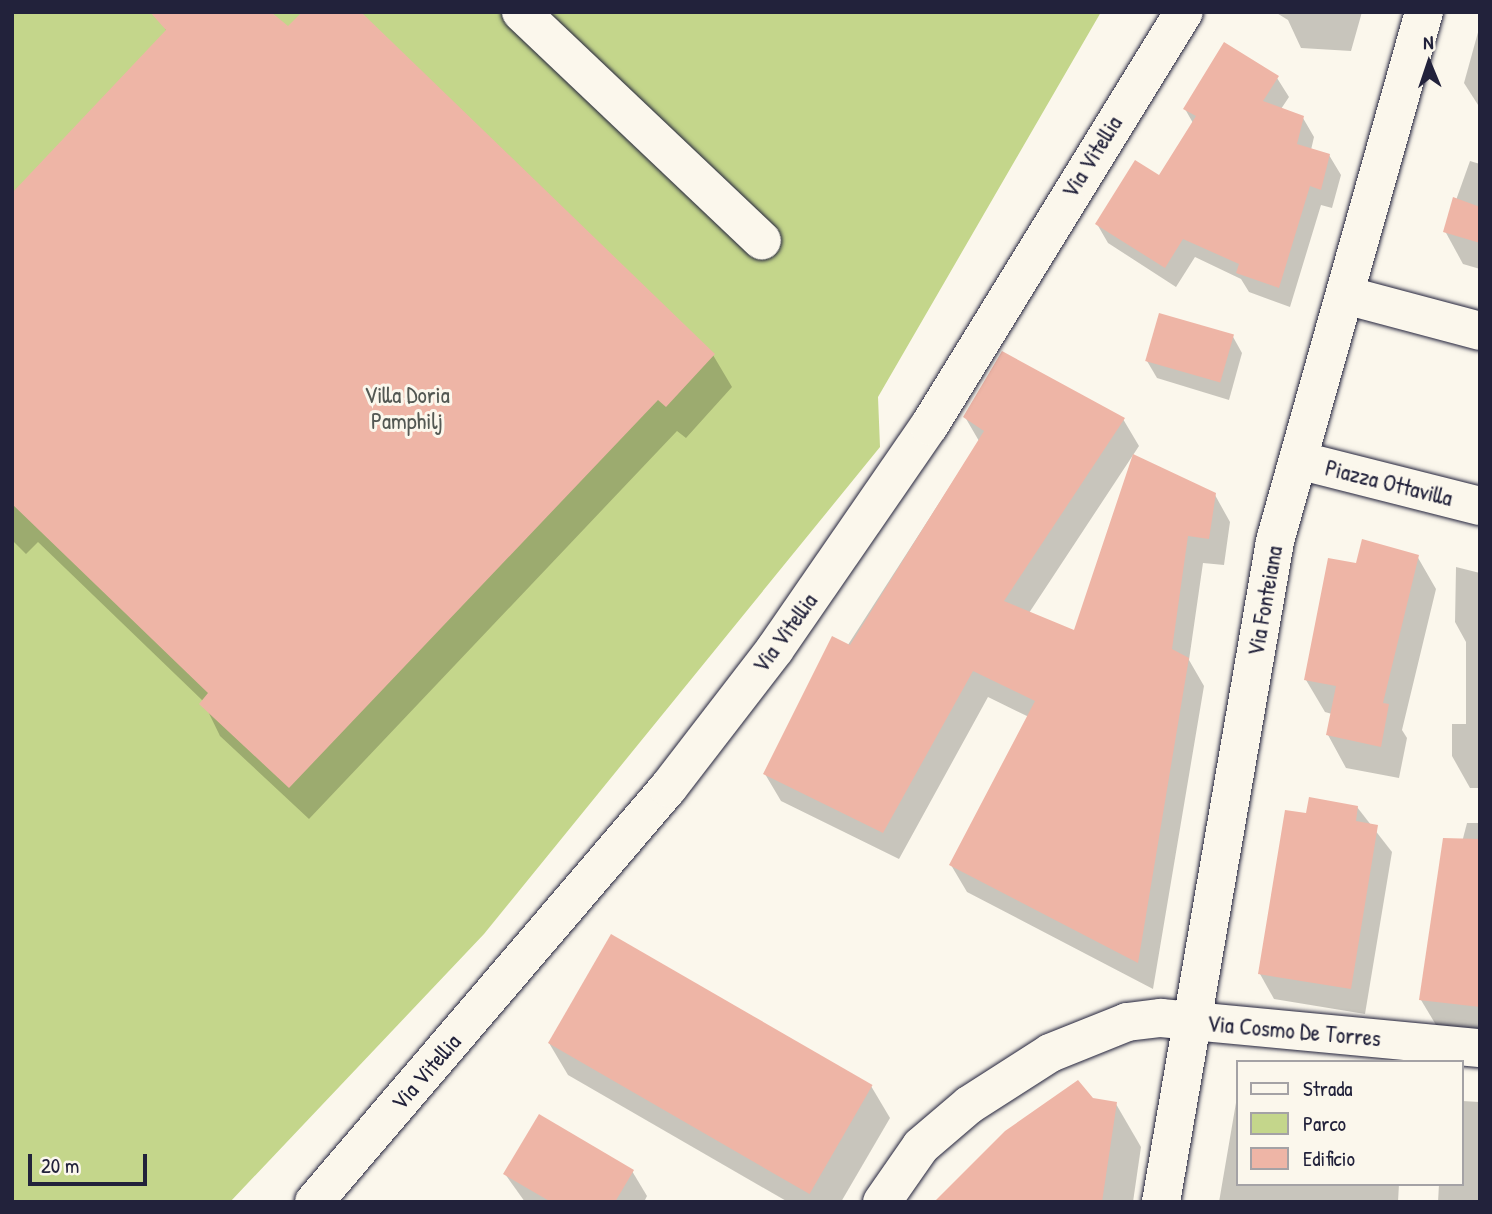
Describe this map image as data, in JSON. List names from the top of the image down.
{
  "streets": {
    "street": [
      "Via Vitellia",
      "Piazza Ottavilla",
      "Via Fonteiana",
      "Via Cosmo De Torres"
    ]
  },
  "crossings": [
    ["Piazza Ottavilla", "Via Fonteiana"],
    ["Via Fonteiana", "Via Cosmo De Torres"]
  ],
  "parks": ["Villa Doria Pamphilj"],
  "legend": ["Strada", "Parco", "Edificio"],
  "scale_bar": "20 m",
  "north": "top"
}
